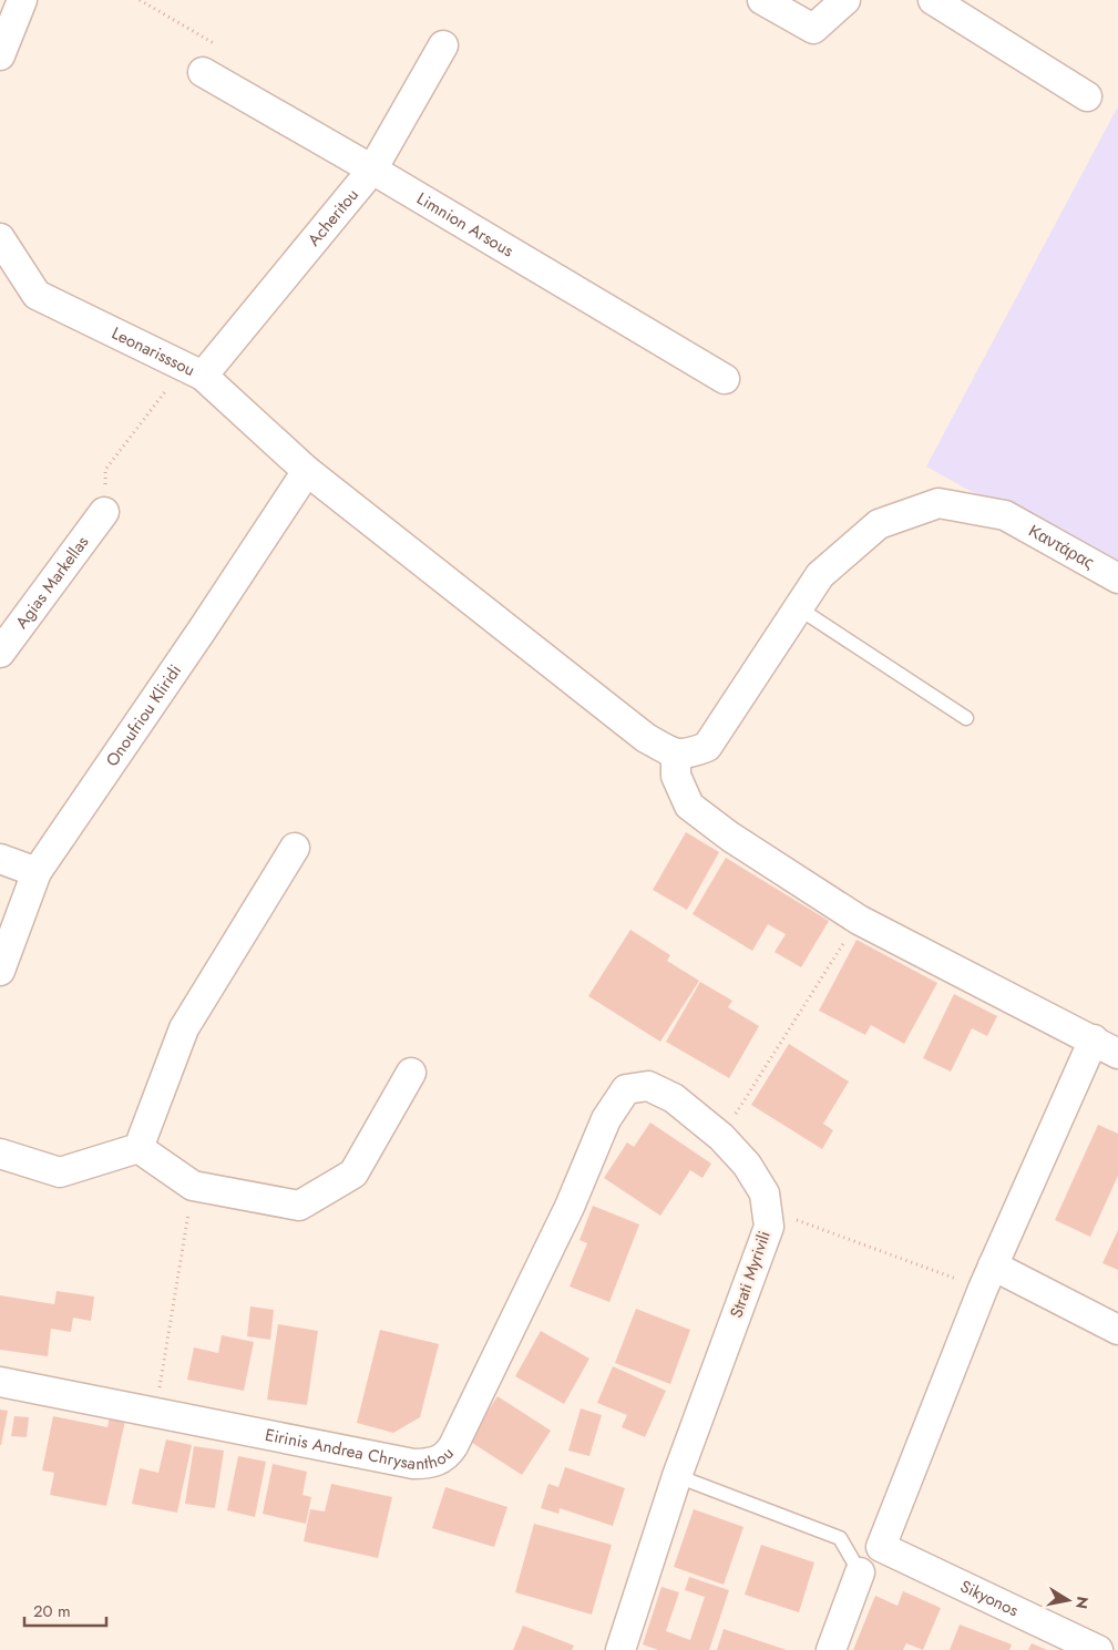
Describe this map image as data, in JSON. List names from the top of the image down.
{
  "streets": {
    "street": [
      "Acheritou",
      "Limnion Arsous",
      "Leonarisssou",
      "Καντάρας",
      "Agias Markellas",
      "Onoufriou Kliridi",
      "Strati Myrivili",
      "Eirinis Andrea Chrysanthou",
      "Sikyonos"
    ]
  },
  "crossings": [
    ["Acheritou", "Limnion Arsous"],
    ["Acheritou", "Leonarisssou"],
    ["Leonarisssou", "Καντάρας"],
    ["Leonarisssou", "Onoufriou Kliridi"],
    ["Strati Myrivili", "Eirinis Andrea Chrysanthou"]
  ],
  "scale_bar": "20 m",
  "north": "right"
}
